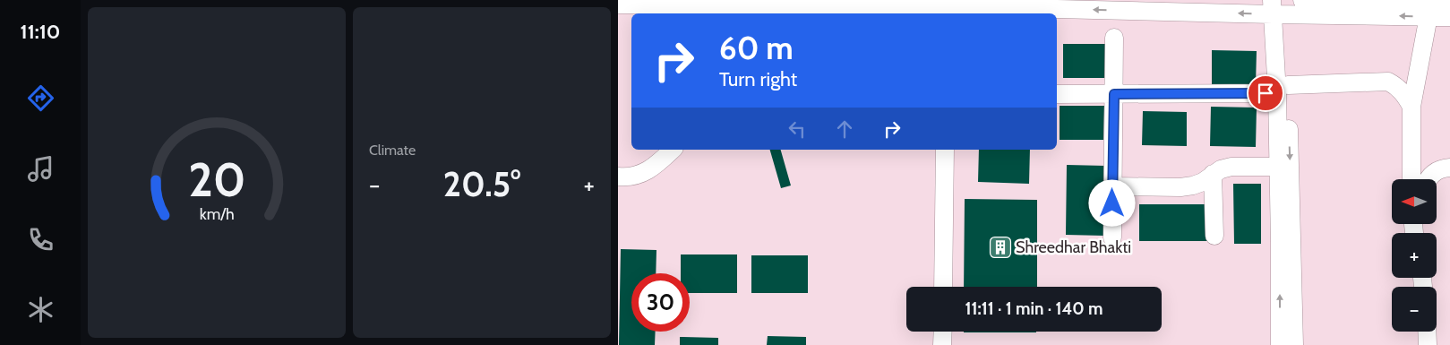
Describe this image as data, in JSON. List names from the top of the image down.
{
  "places": {
    "building": ["Shreedhar Bhakti"]
  },
  "north": "left",
  "page": {
    "tabs": "11:10",
    "tile": "Climate",
    "turn": ["60 m", "Turn right"],
    "heat": ["−", "20.5°", "+"],
    "map_buttons": ["+", "−"],
    "limit": "30",
    "trip": "11:11 · 1 min · 140 m",
    "gauge": ["20", "km/h"]
  }
}
